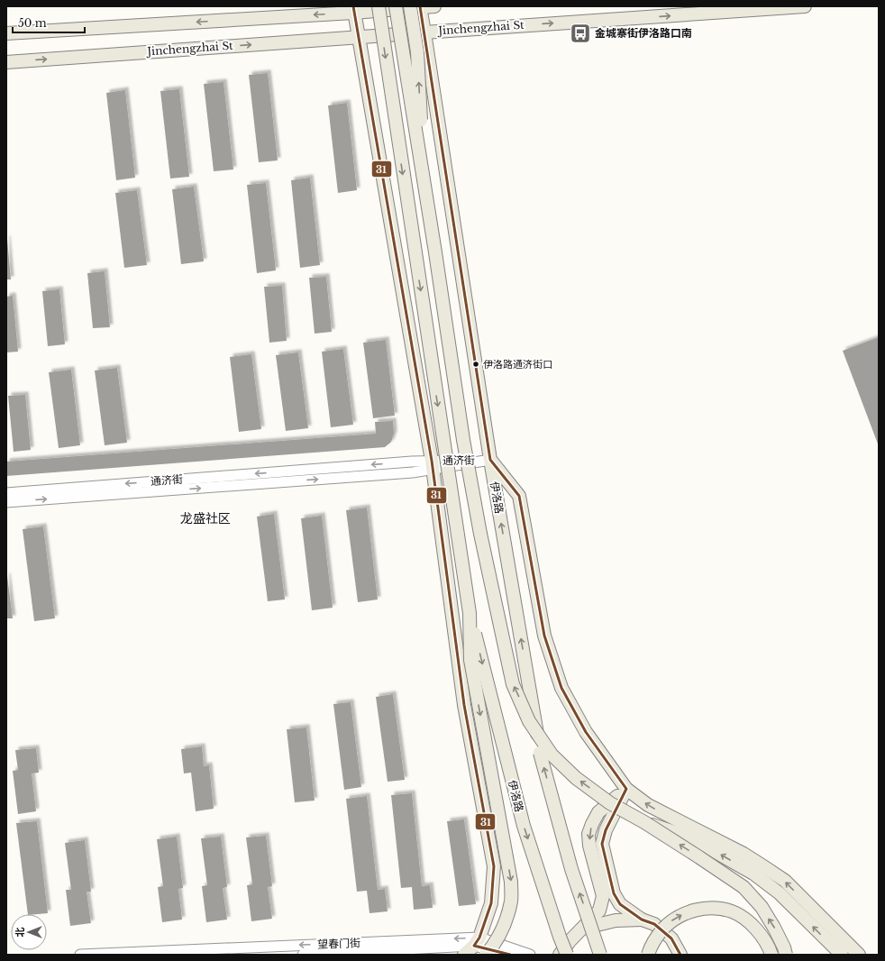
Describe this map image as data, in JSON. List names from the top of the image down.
{
  "streets": {
    "main road": ["Jinchengzhai St", "伊洛路"],
    "street": ["通济街", "望春门街"]
  },
  "crossings": [
    ["Jinchengzhai St", "伊洛路"],
    ["通济街", "伊洛路"]
  ],
  "districts": ["龙盛社区"],
  "places": {
    "bus stop": ["金城寨街伊洛路口南"],
    "other": ["伊洛路通济街口"]
  },
  "lines": ["transit line 31"],
  "scale_bar": "50 m",
  "north": "left"
}
